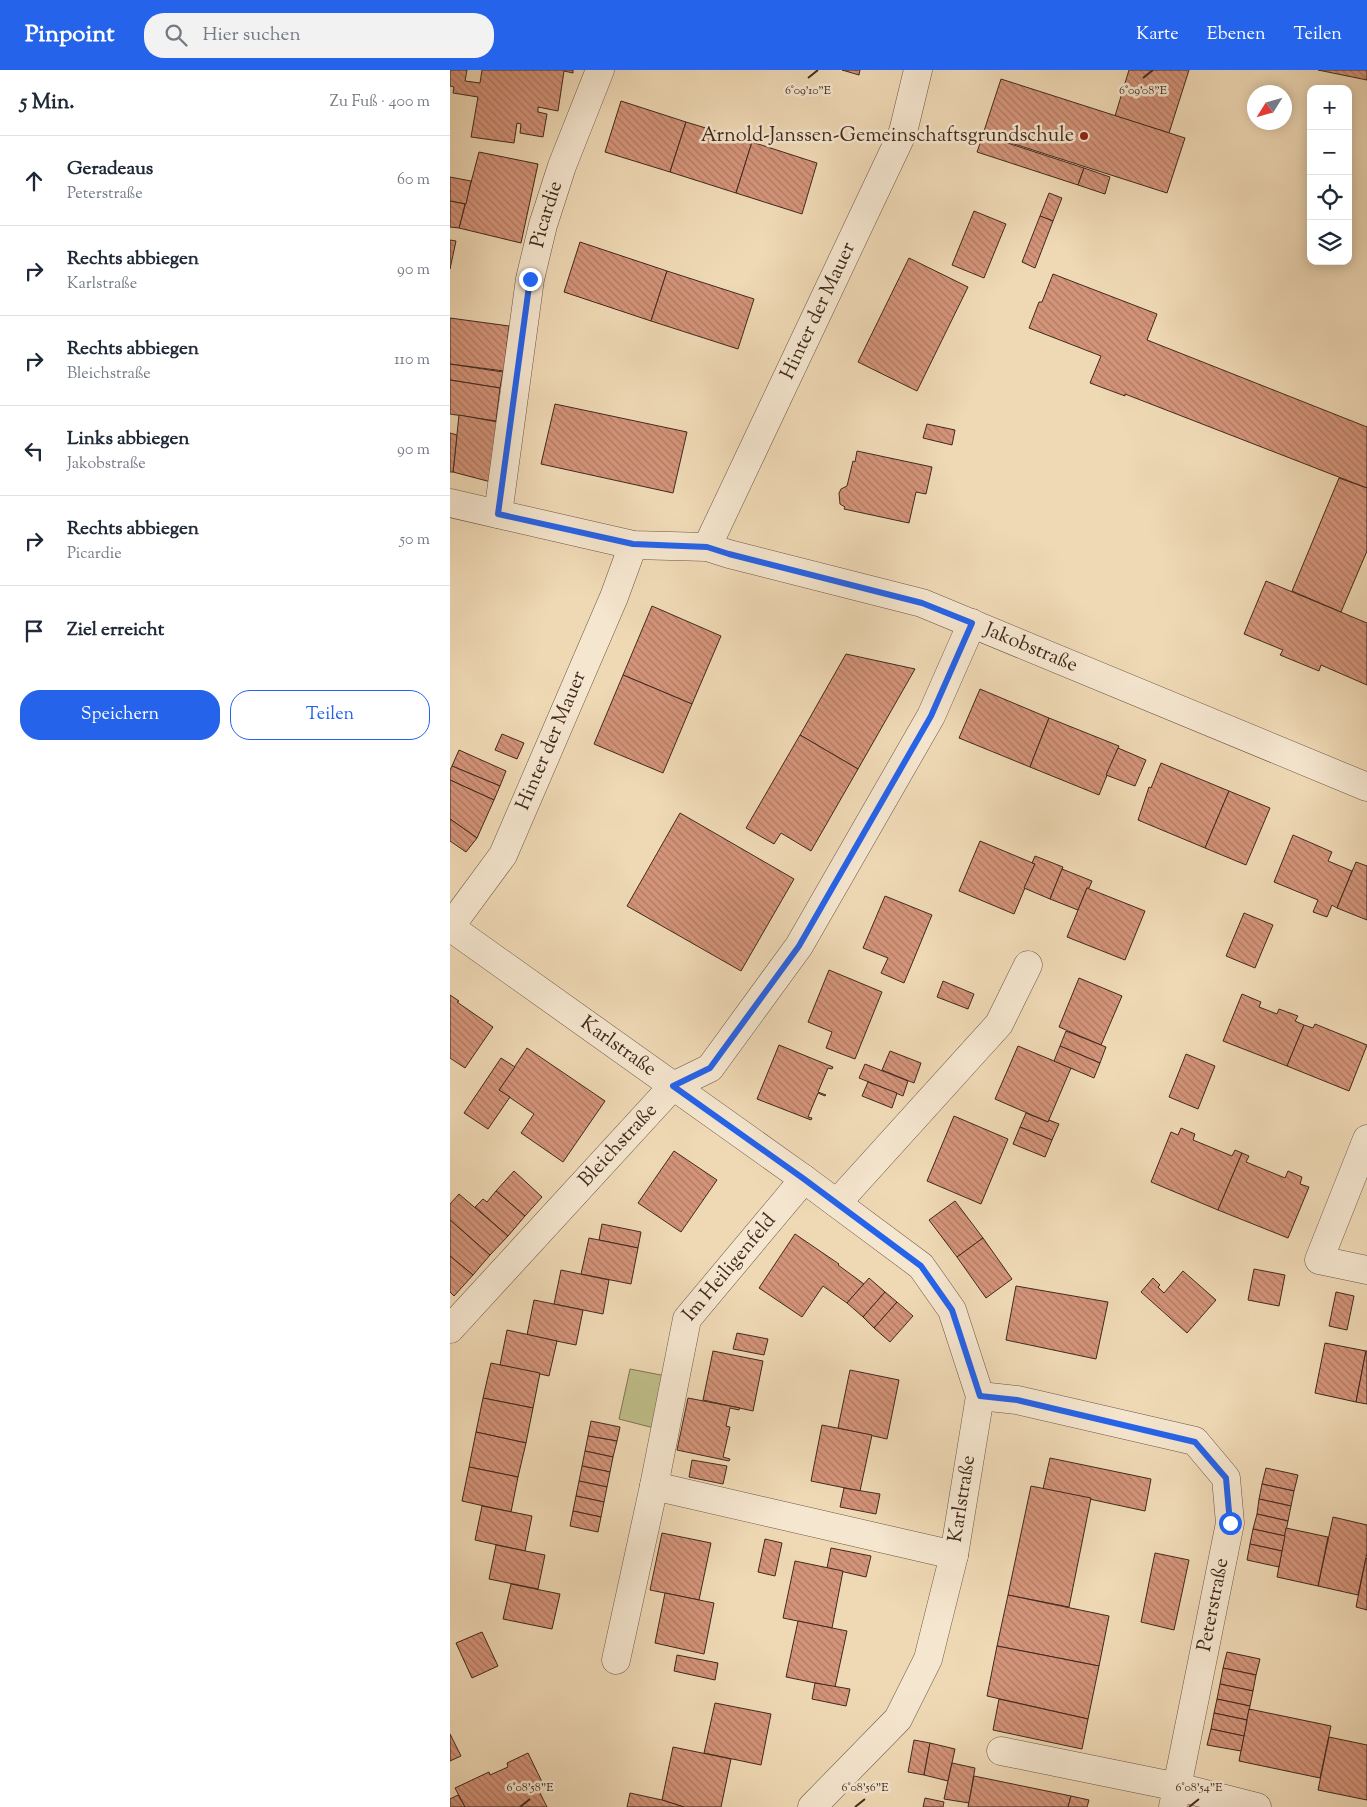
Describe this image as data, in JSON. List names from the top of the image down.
{
  "streets": {
    "street": [
      "Picardie",
      "Hinter der Mauer",
      "Jakobstraße",
      "Karlstraße",
      "Bleichstraße",
      "Im Heiligenfeld",
      "Peterstraße"
    ]
  },
  "crossings": [
    ["Picardie", "Jakobstraße"],
    ["Hinter der Mauer", "Jakobstraße"],
    ["Hinter der Mauer", "Karlstraße"],
    ["Jakobstraße", "Bleichstraße"],
    ["Karlstraße", "Bleichstraße"],
    ["Karlstraße", "Im Heiligenfeld"],
    ["Karlstraße", "Peterstraße"]
  ],
  "places": ["Arnold-Janssen-Gemeinschaftsgrundschule"],
  "north": "bottom left",
  "page": {
    "header": "Pinpoint",
    "search": "Hier suchen",
    "nav": ["Karte", "Ebenen", "Teilen"],
    "heading": ["5 Min.", "Zu Fuß · 400 m"],
    "map_buttons": ["+", "−"],
    "list": [
      ["Geradeaus", "Peterstraße", "60 m"],
      ["Rechts abbiegen", "Karlstraße", "90 m"],
      ["Rechts abbiegen", "Bleichstraße", "110 m"],
      ["Links abbiegen", "Jakobstraße", "90 m"],
      ["Rechts abbiegen", "Picardie", "50 m"],
      "Ziel erreicht"
    ],
    "buttons": ["Speichern", "Teilen"]
  },
  "coordinates": [
    "6°09'10\"E",
    "6°09'08\"E",
    "6°08'58\"E",
    "6°08'56\"E",
    "6°08'54\"E"
  ]
}
